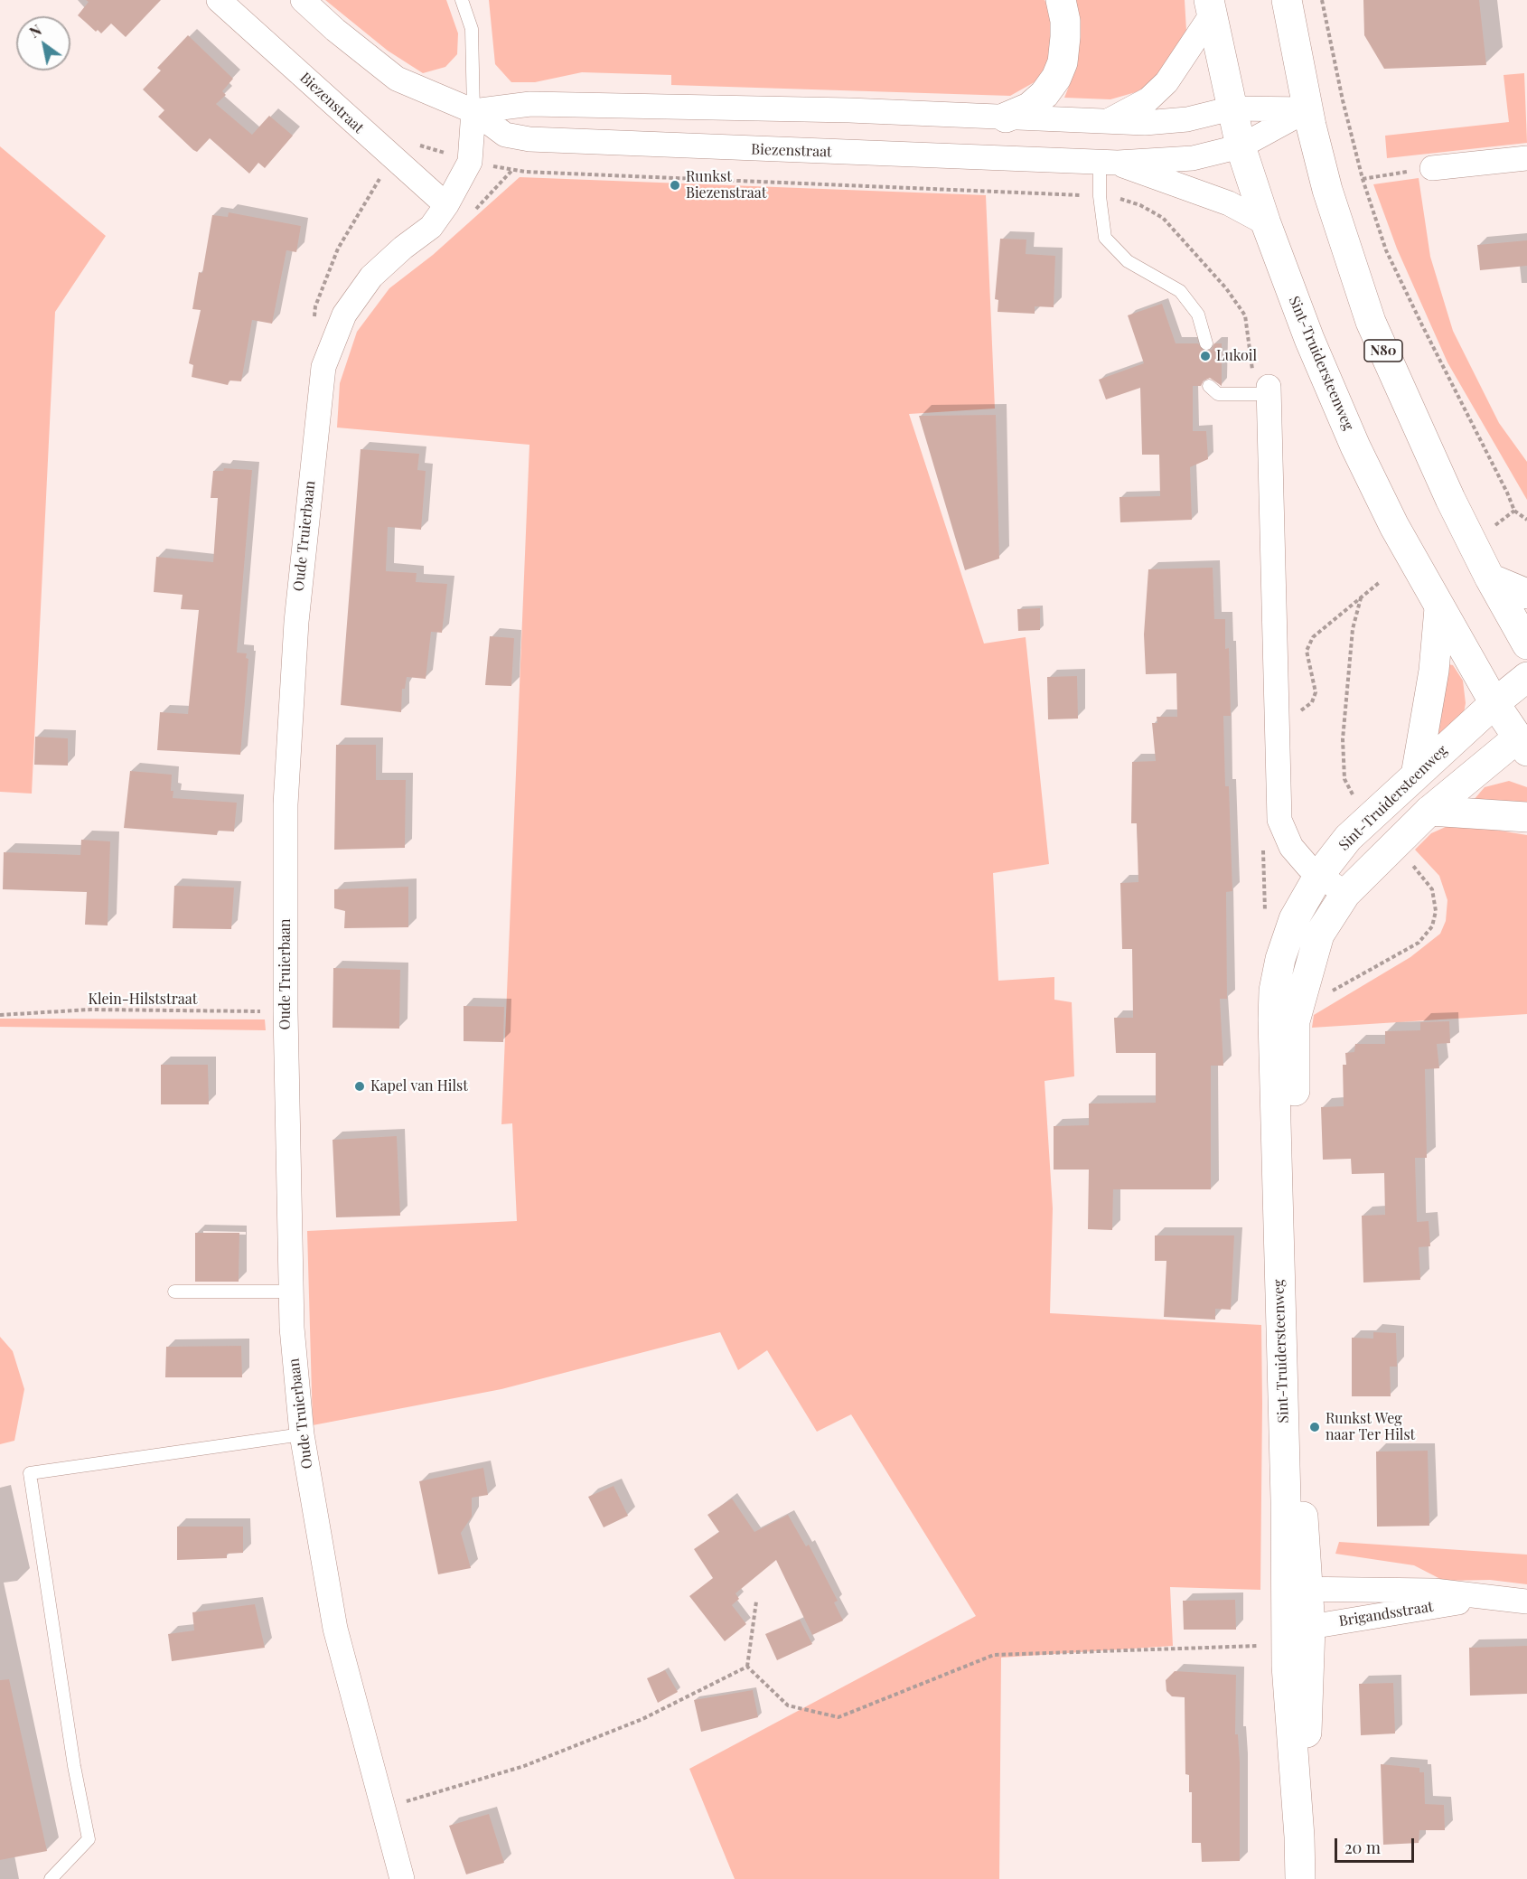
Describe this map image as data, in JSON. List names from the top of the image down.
{
  "streets": {
    "main road": ["N80", "Sint-Truidersteenweg"],
    "street": ["Biezenstraat", "Oude Truierbaan", "Brigandsstraat"],
    "path": ["Klein-Hilststraat"]
  },
  "crossings": [
    ["Biezenstraat", "N80"],
    ["Biezenstraat", "Sint-Truidersteenweg"],
    ["Biezenstraat", "Oude Truierbaan"],
    ["Sint-Truidersteenweg", "Brigandsstraat"],
    ["Oude Truierbaan", "Klein-Hilststraat"]
  ],
  "places": [
    "Runkst Biezenstraat",
    "Lukoil",
    "Kapel van Hilst",
    "Runkst Weg naar Ter Hilst"
  ],
  "scale_bar": "20 m",
  "north": "top left"
}
